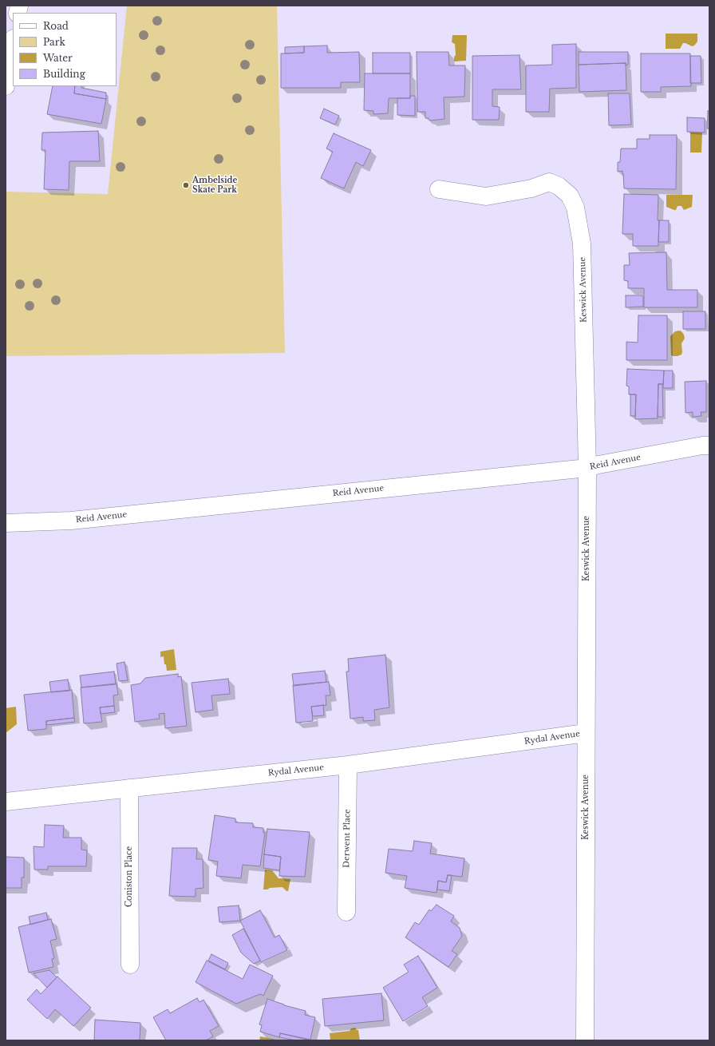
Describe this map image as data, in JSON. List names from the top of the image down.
{
  "streets": {
    "street": [
      "Keswick Avenue",
      "Reid Avenue",
      "Rydal Avenue",
      "Derwent Place",
      "Coniston Place"
    ]
  },
  "crossings": [
    ["Keswick Avenue", "Reid Avenue"],
    ["Keswick Avenue", "Rydal Avenue"],
    ["Rydal Avenue", "Derwent Place"],
    ["Rydal Avenue", "Coniston Place"]
  ],
  "places": ["Ambelside Skate Park"],
  "legend": [
    "Road",
    "Park",
    "Water",
    "Building"
  ]
}
